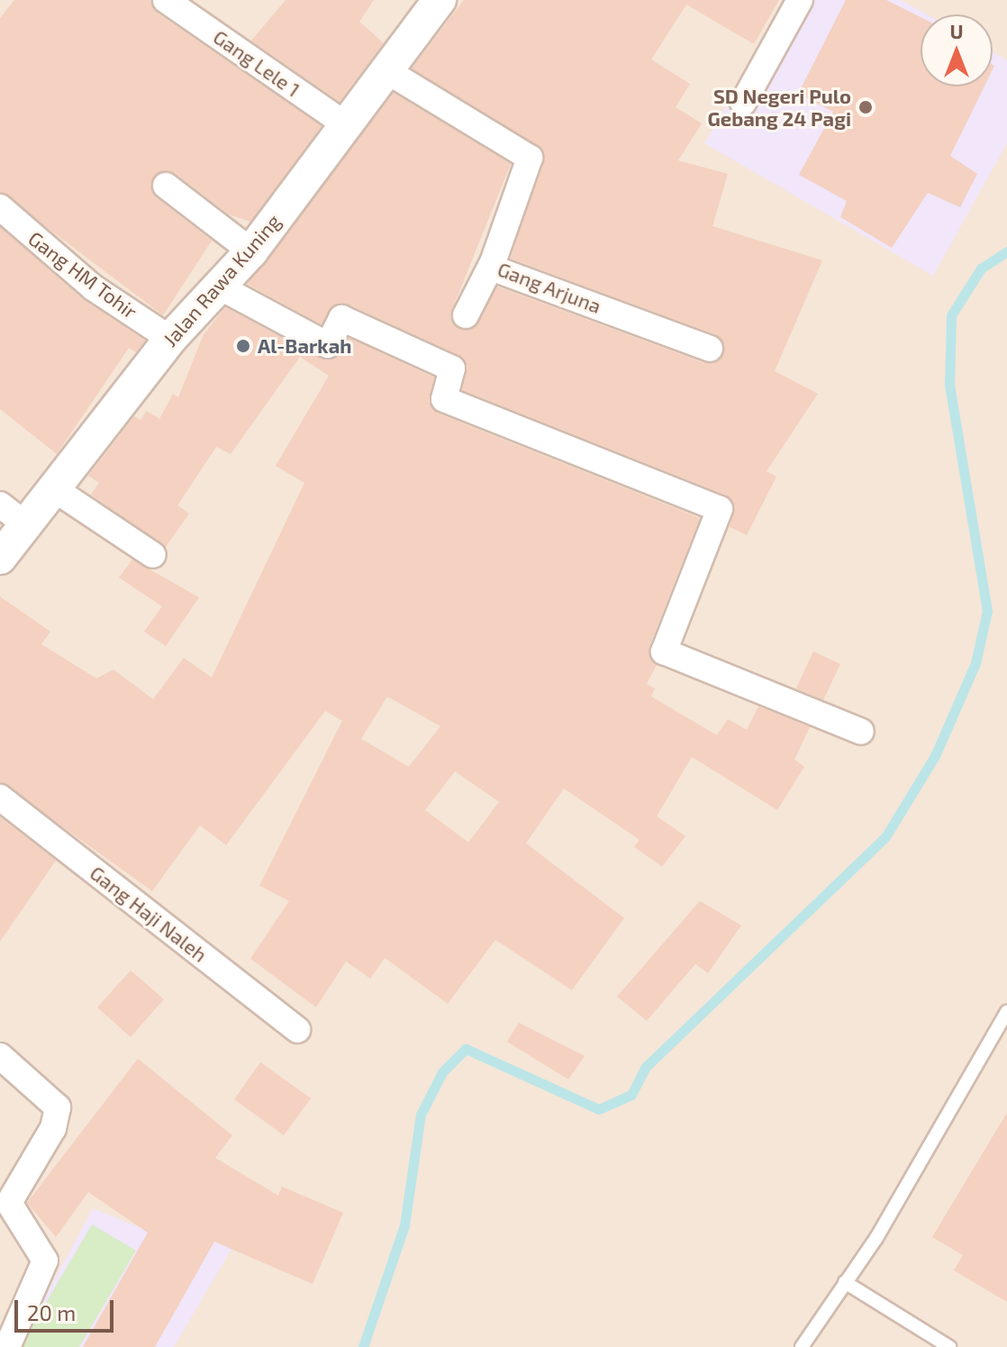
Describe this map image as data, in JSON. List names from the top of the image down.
{
  "streets": {
    "street": [
      "Gang Lele 1",
      "Gang HM Tohir",
      "Jalan Rawa Kuning",
      "Gang Arjuna",
      "Gang Haji Naleh"
    ]
  },
  "crossings": [
    ["Gang Lele 1", "Jalan Rawa Kuning"],
    ["Gang HM Tohir", "Jalan Rawa Kuning"],
    ["Jalan Rawa Kuning", "Gang Arjuna"]
  ],
  "places": ["SD Negeri Pulo Gebang 24 Pagi", "Al-Barkah"],
  "scale_bar": "20 m",
  "north": "top"
}
